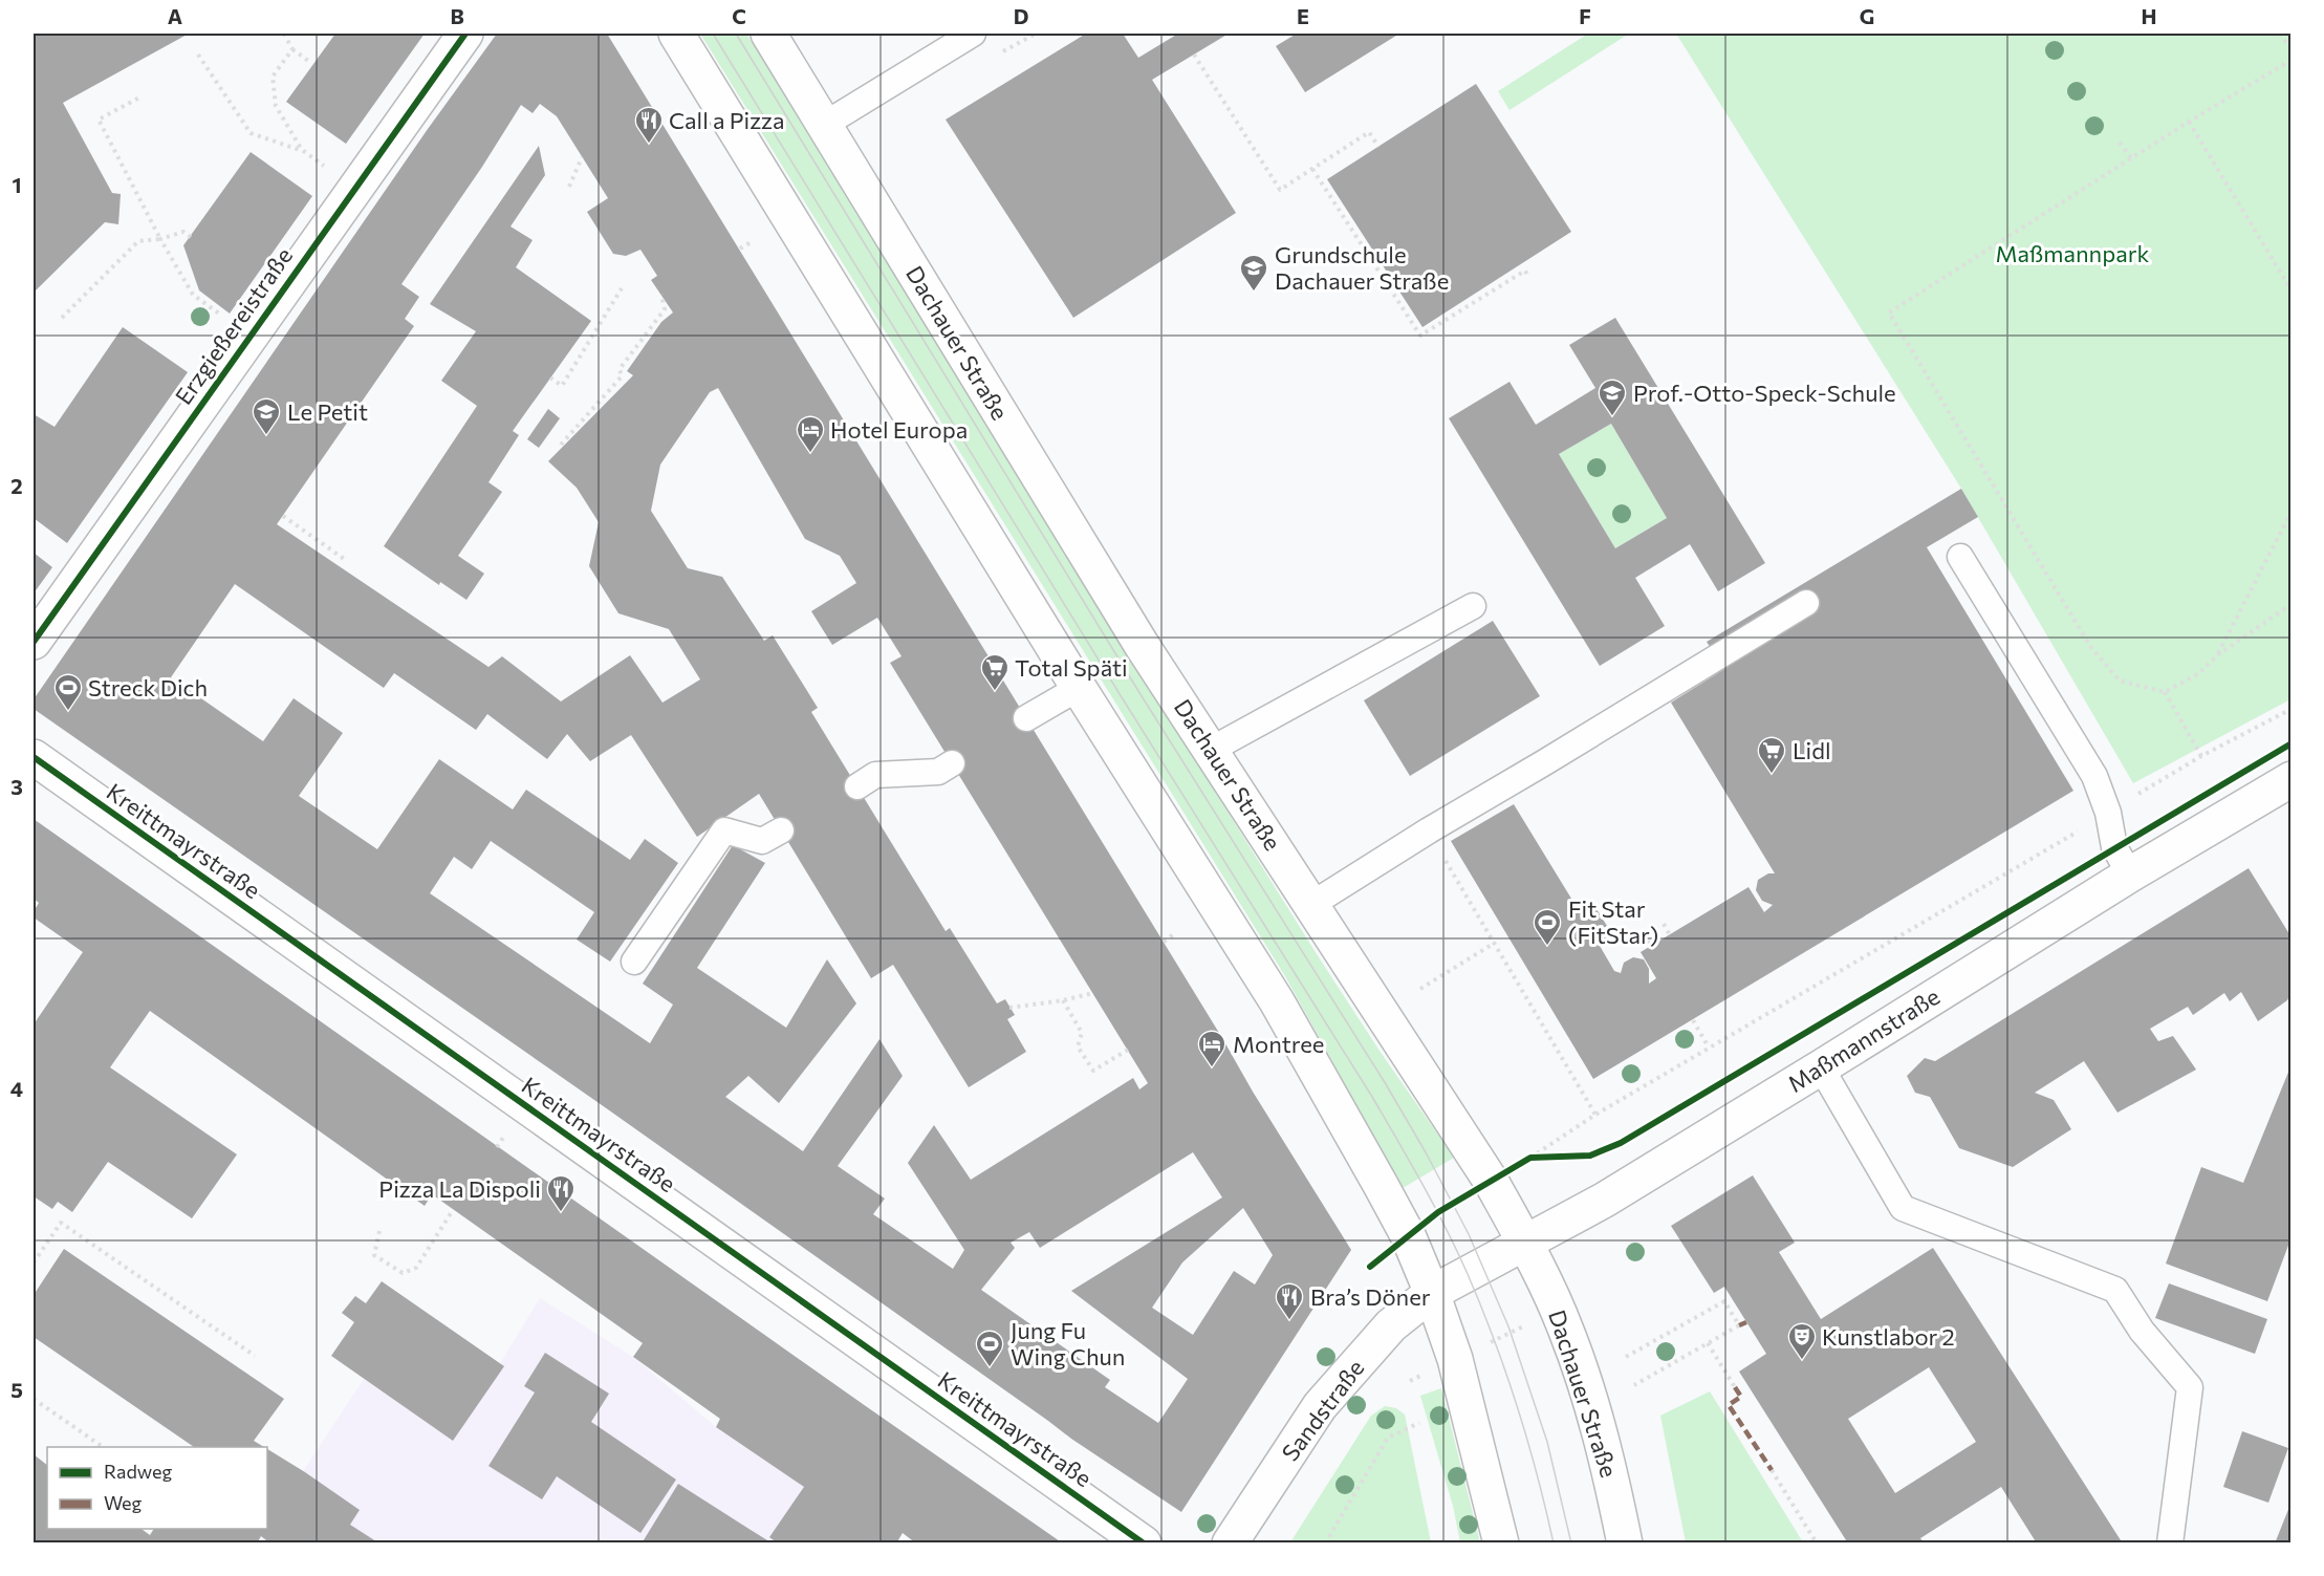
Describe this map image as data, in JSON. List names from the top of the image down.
{
  "streets": {
    "main road": [
      "Erzgießereistraße",
      "Dachauer Straße",
      "Kreittmayrstraße",
      "Maßmannstraße",
      "Sandstraße"
    ]
  },
  "crossings": [
    ["Dachauer Straße", "Maßmannstraße"],
    ["Maßmannstraße", "Sandstraße"]
  ],
  "parks": ["Maßmannpark"],
  "places": {
    "restaurant": ["Call a Pizza", "Pizza La Dispoli", "Bra’s Döner"],
    "school or university": ["Grundschule Dachauer Straße", "Prof.-Otto-Speck-Schule", "Le Petit"],
    "hotel": ["Hotel Europa", "Montree"],
    "supermarket": ["Total Späti", "Lidl"],
    "sports": ["Streck Dich", "Fit Star (FitStar)", "Jung Fu Wing Chun"],
    "theatre": ["Kunstlabor 2"]
  },
  "legend": ["Radweg", "Weg"],
  "grid": {
    "columns": [
      "A",
      "B",
      "C",
      "D",
      "E",
      "F",
      "G",
      "H"
    ],
    "rows": [
      "1",
      "2",
      "3",
      "4",
      "5"
    ]
  }
}
